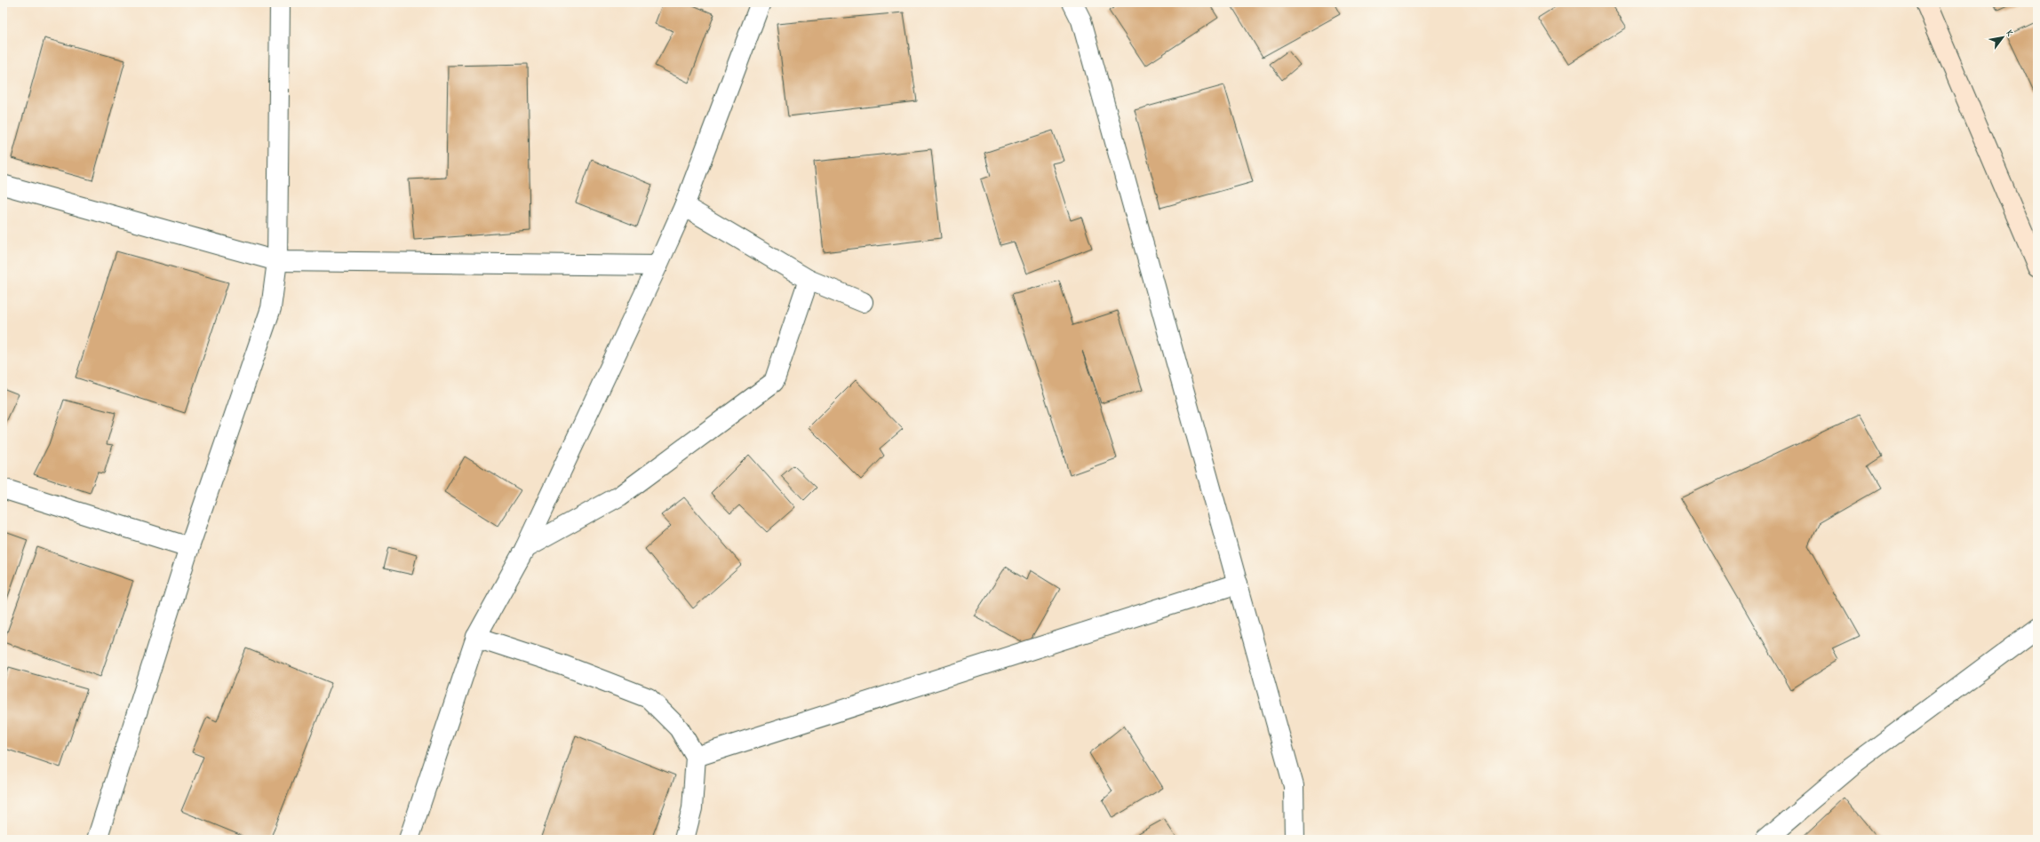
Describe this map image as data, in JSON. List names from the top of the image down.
{
  "north": "top right"
}
